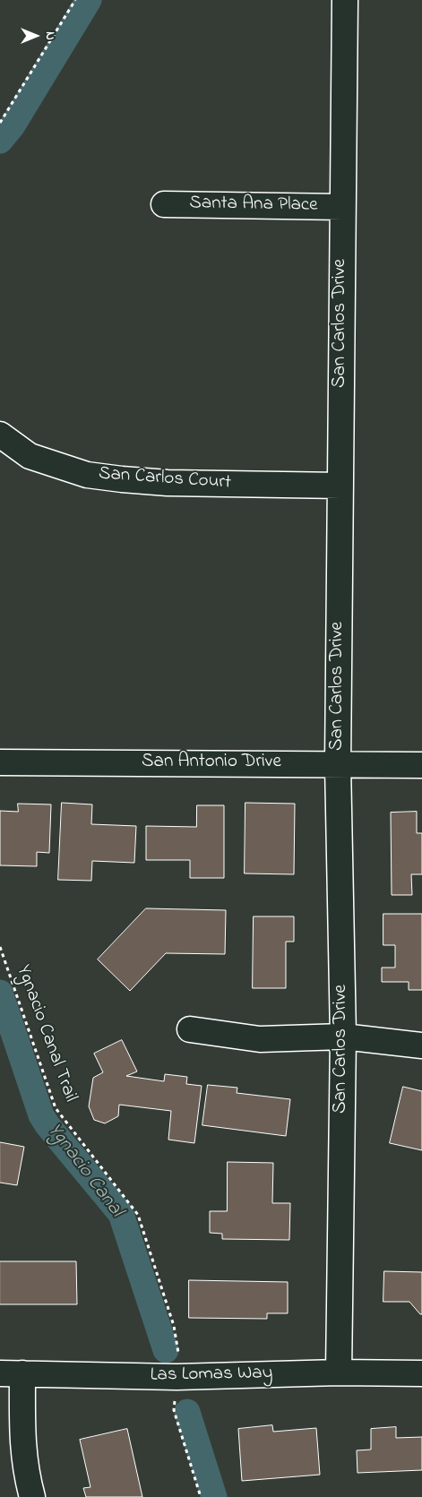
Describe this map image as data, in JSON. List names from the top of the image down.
{
  "streets": {
    "street": [
      "Santa Ana Place",
      "San Carlos Drive",
      "San Carlos Court",
      "San Antonio Drive",
      "Las Lomas Way"
    ],
    "path": ["Ygnacio Canal Trail"]
  },
  "crossings": [
    ["Santa Ana Place", "San Carlos Drive"],
    ["San Carlos Drive", "San Carlos Court"],
    ["San Carlos Drive", "San Antonio Drive"],
    ["San Carlos Drive", "Las Lomas Way"],
    ["Ygnacio Canal Trail", "Las Lomas Way"]
  ],
  "water": ["Ygnacio Canal"],
  "north": "right"
}
